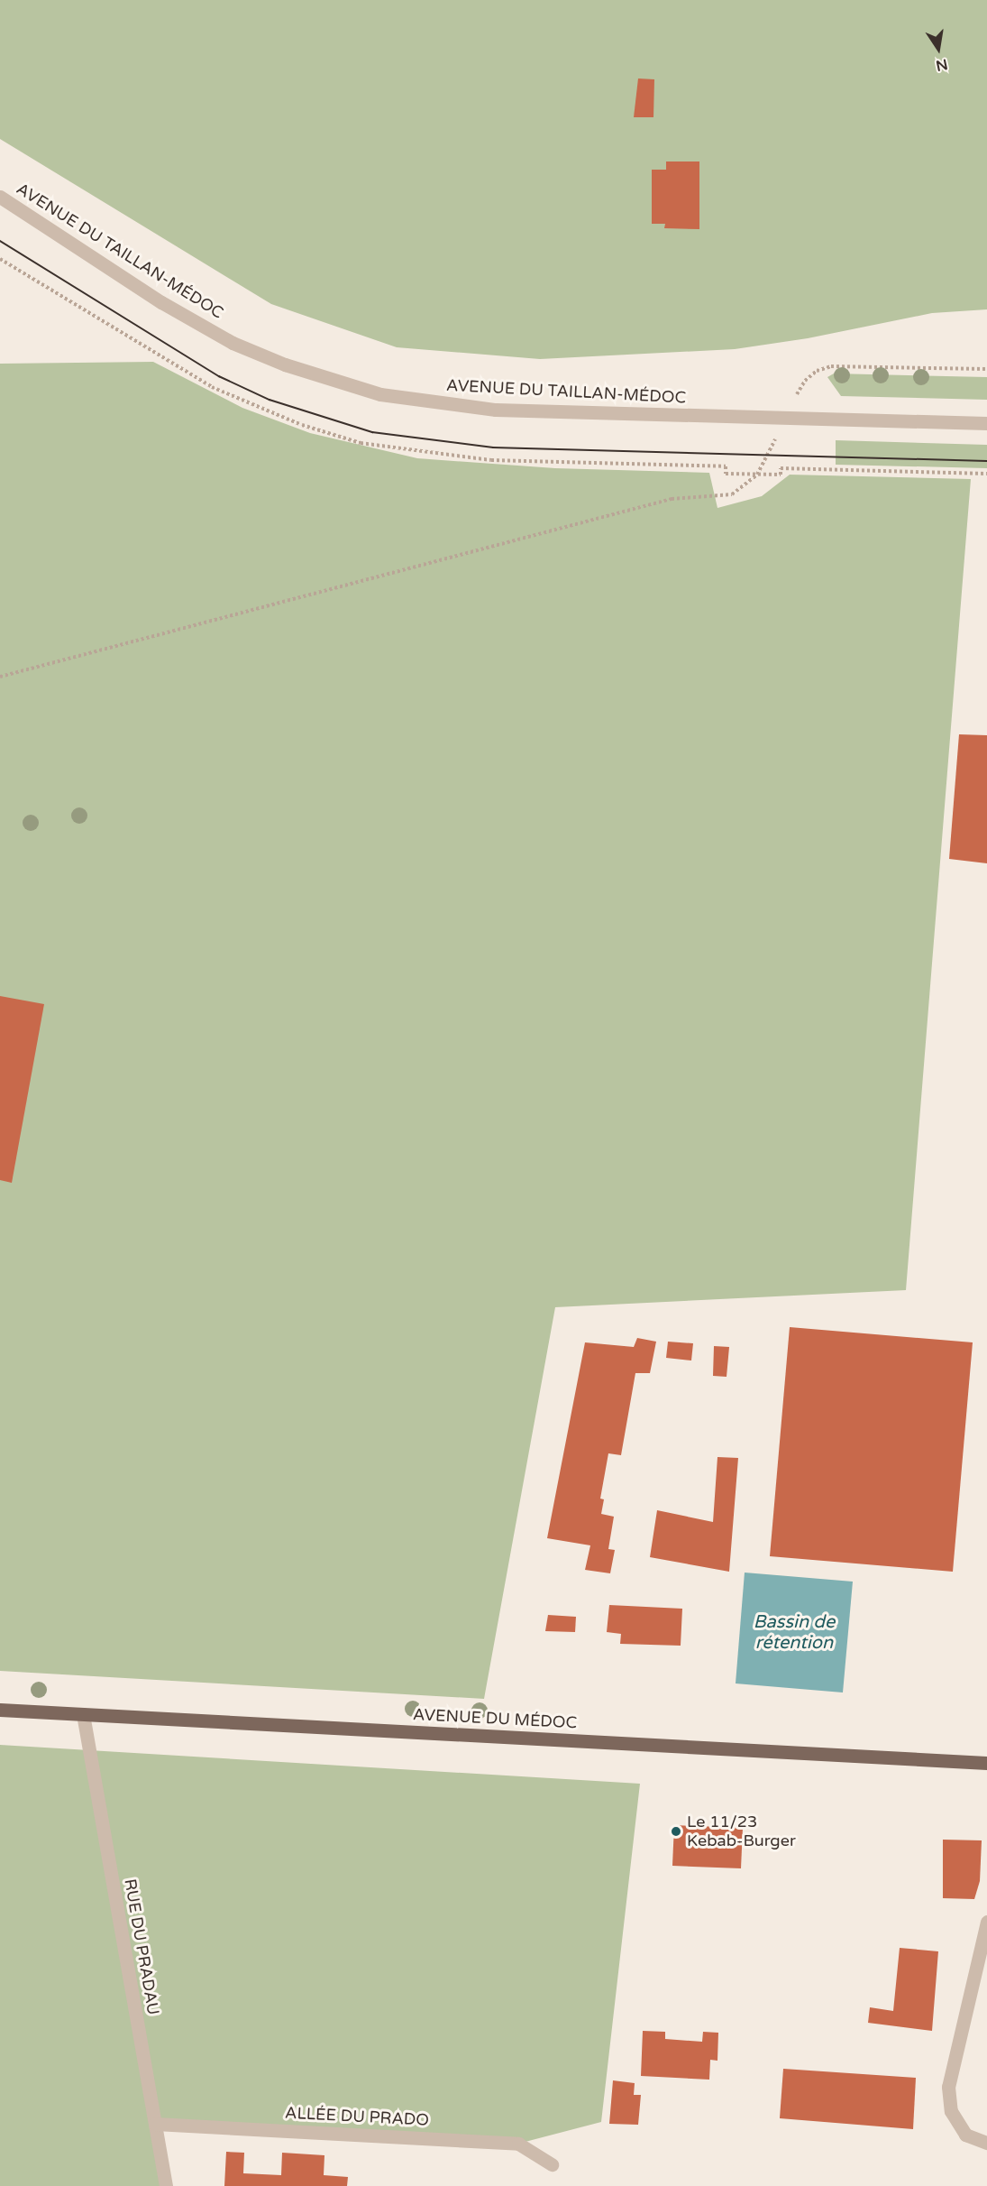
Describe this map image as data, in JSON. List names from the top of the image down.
{
  "streets": {
    "main road": ["AVENUE DU MÉDOC"],
    "street": ["AVENUE DU TAILLAN-MÉDOC", "RUE DU PRADAU", "ALLÉE DU PRADO"]
  },
  "crossings": [
    ["AVENUE DU MÉDOC", "RUE DU PRADAU"],
    ["RUE DU PRADAU", "ALLÉE DU PRADO"]
  ],
  "water": ["Bassin de rétention"],
  "places": ["Le 11/23 Kebab-Burger"],
  "north": "bottom"
}
